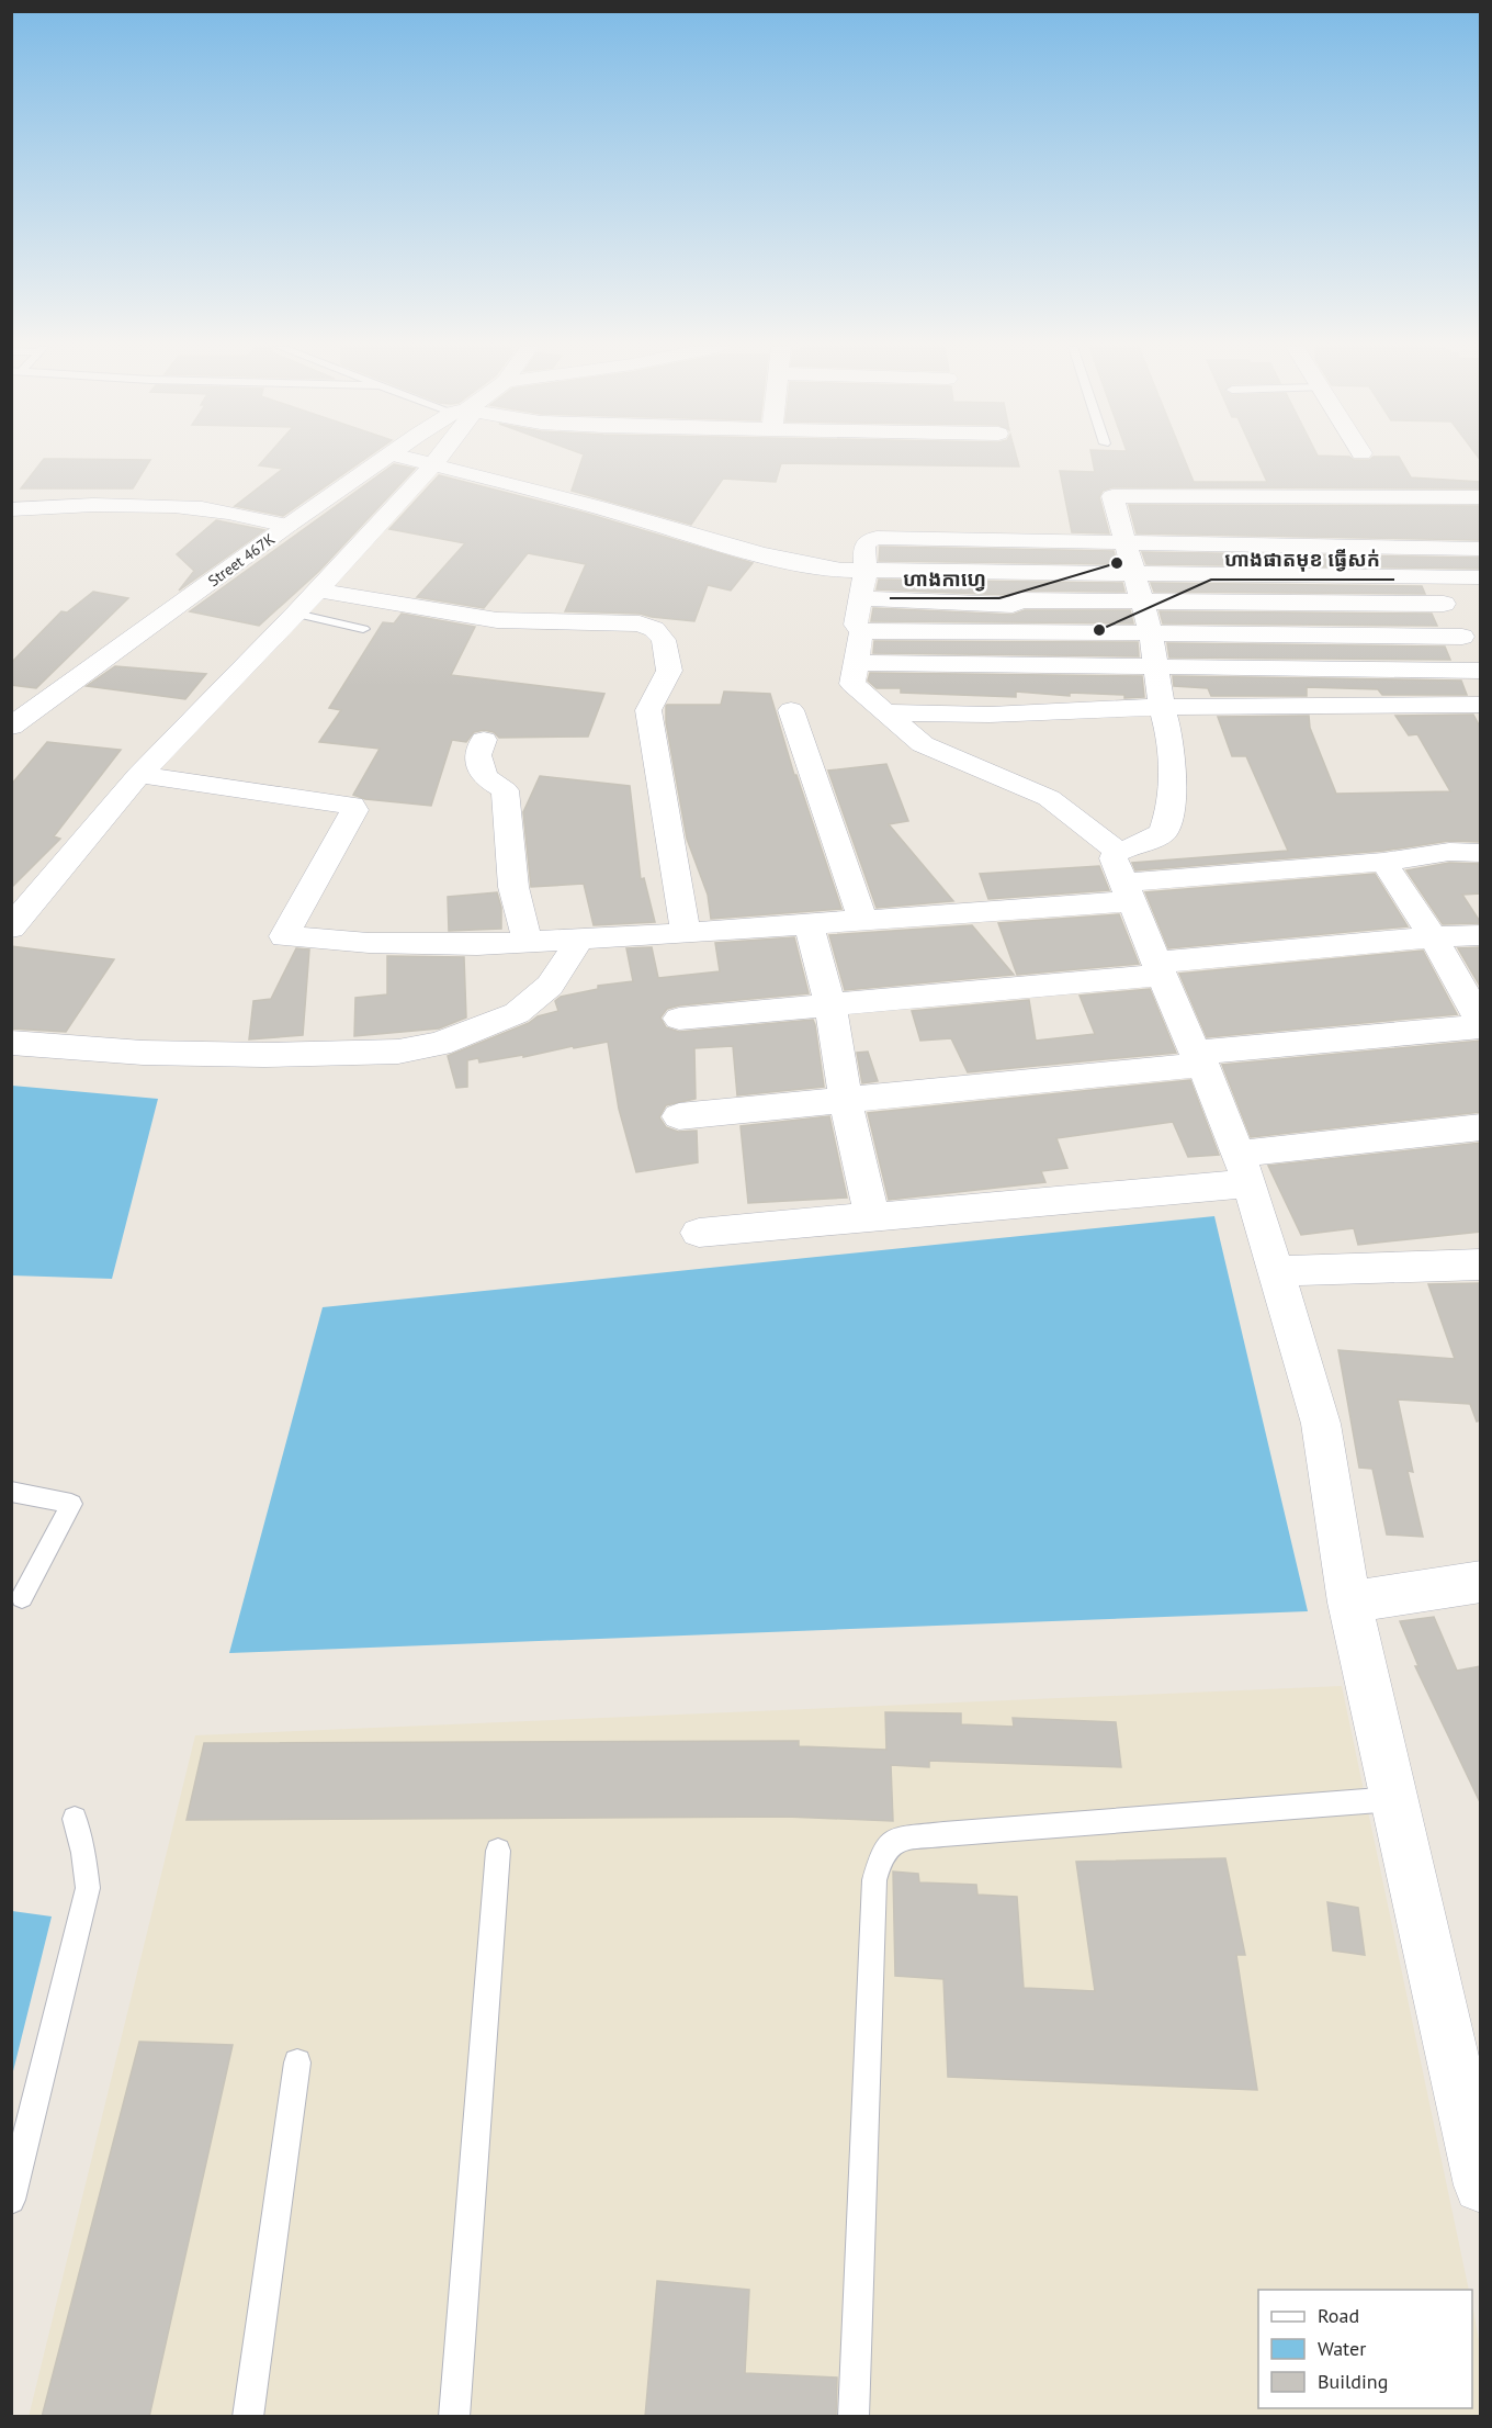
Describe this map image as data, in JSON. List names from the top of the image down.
{
  "streets": {
    "street": ["Street 467K"]
  },
  "places": ["ហាងកាហ្វេ", "ហាងផាតមុខ ធ្វើសក់"],
  "legend": ["Road", "Water", "Building"]
}
